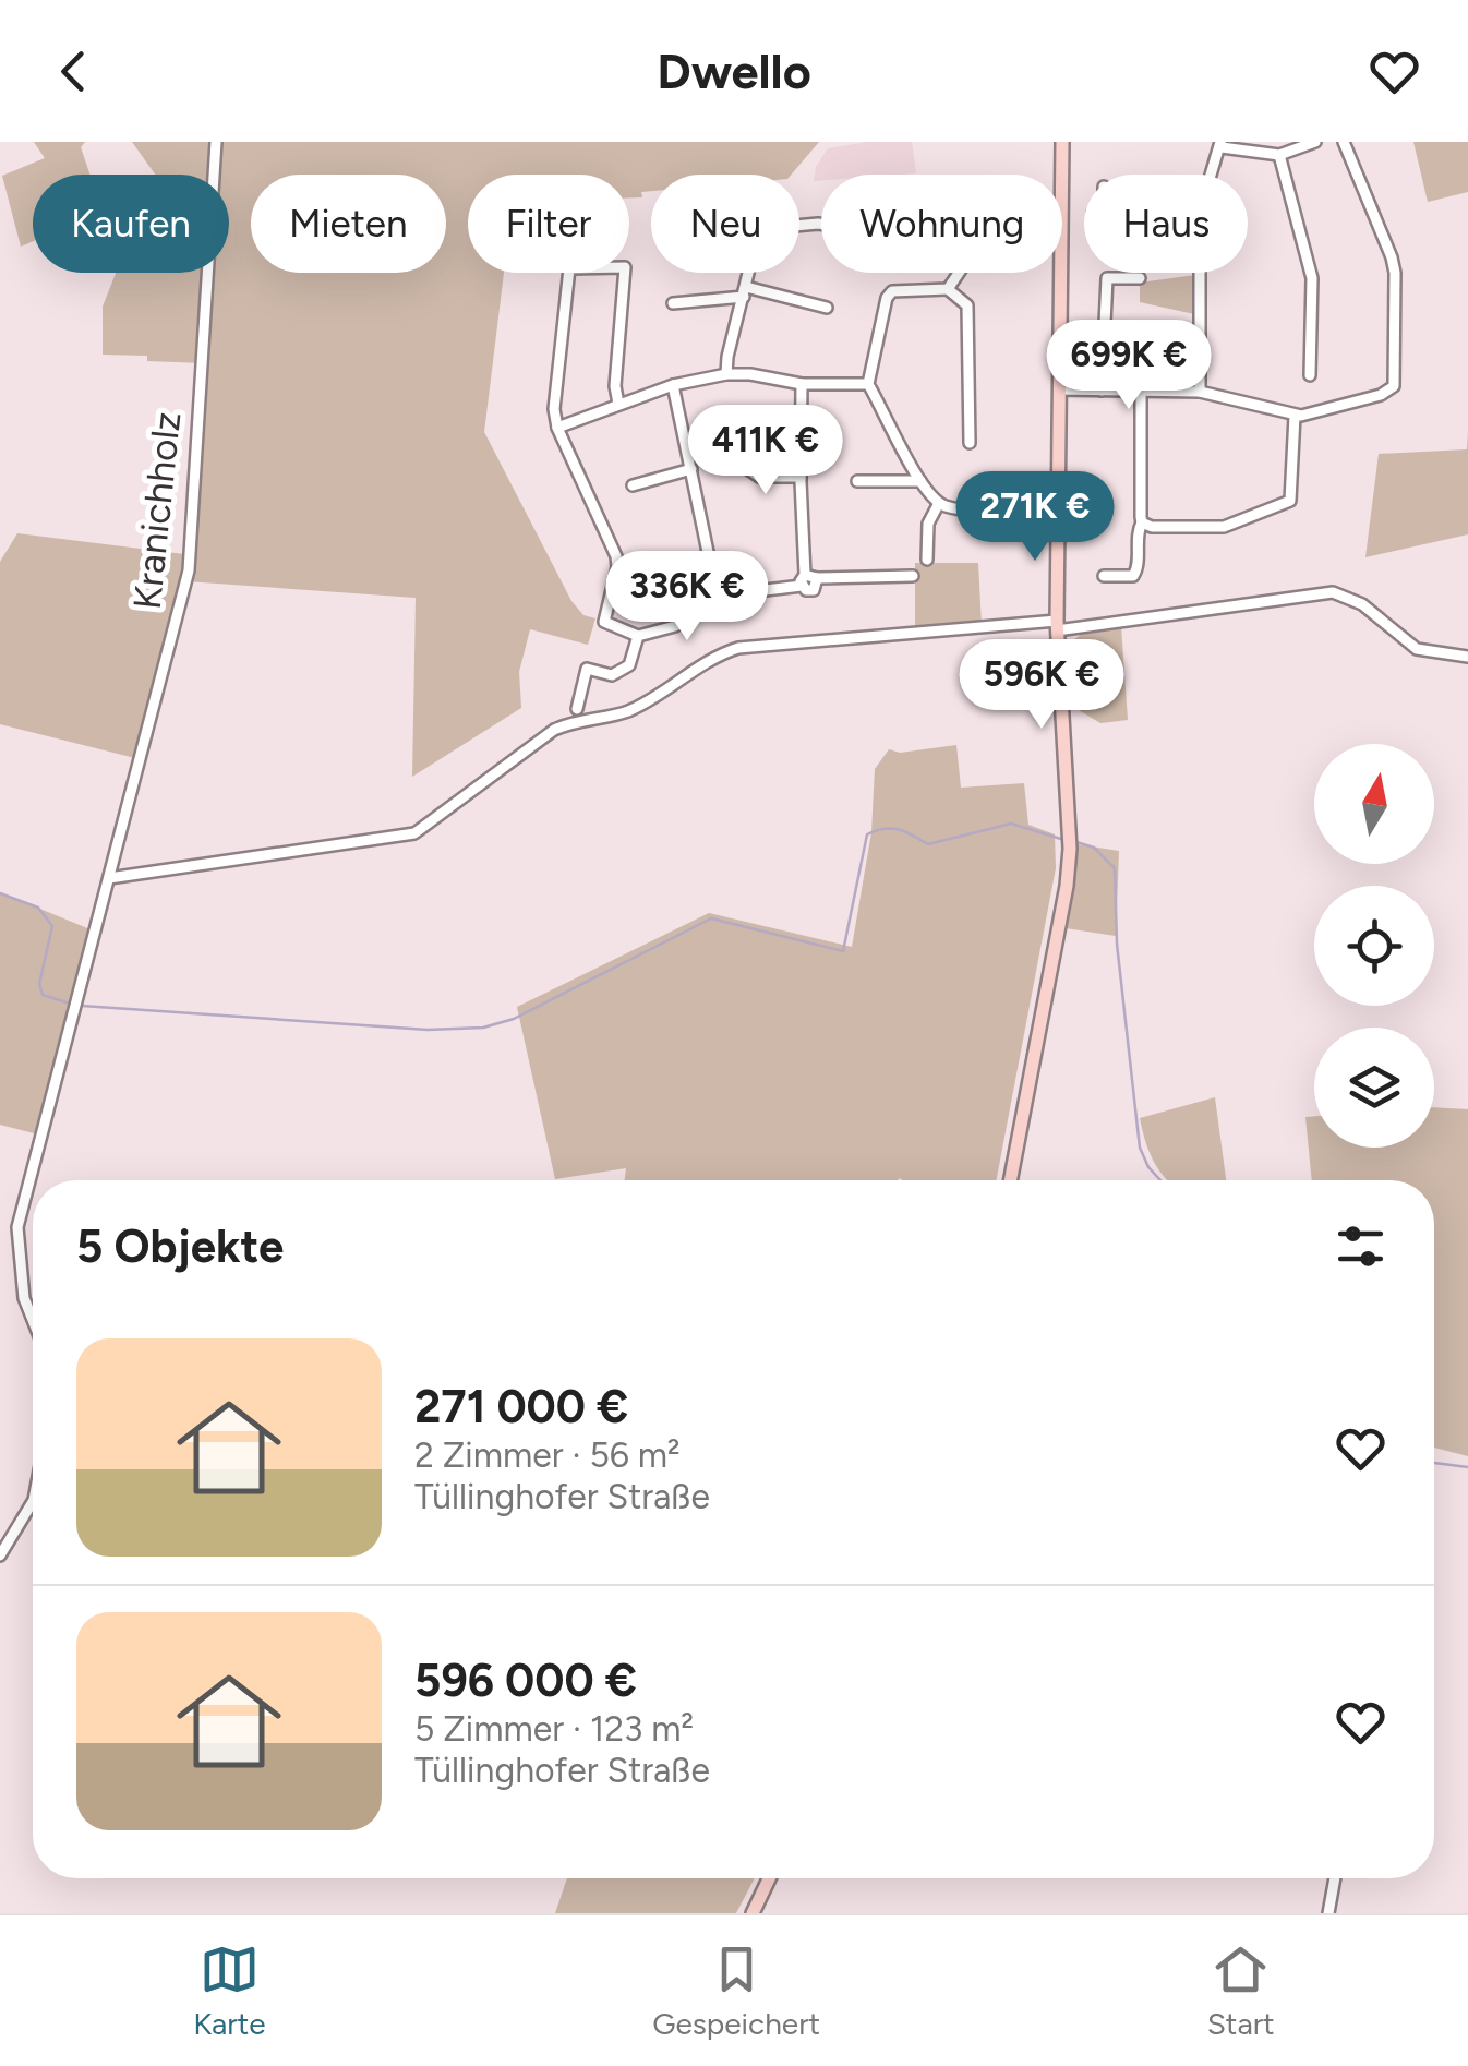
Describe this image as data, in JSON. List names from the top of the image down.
{
  "streets": {
    "street": ["Kranichholz"]
  },
  "north": "top",
  "page": {
    "header": "Dwello",
    "chip": [
      "Kaufen",
      "Mieten",
      "Filter",
      "Neu",
      "Wohnung",
      "Haus"
    ],
    "price": [
      "699K €",
      "411K €",
      "271K €",
      "336K €",
      "596K €"
    ],
    "heading": "5 Objekte",
    "list": [
      {
        "name": "271 000 €",
        "note": "2 Zimmer · 56 m² · Tüllinghofer Straße"
      },
      {
        "name": "596 000 €",
        "note": "5 Zimmer · 123 m² · Tüllinghofer Straße"
      }
    ],
    "tabs": ["Karte", "Gespeichert", "Start"]
  }
}
